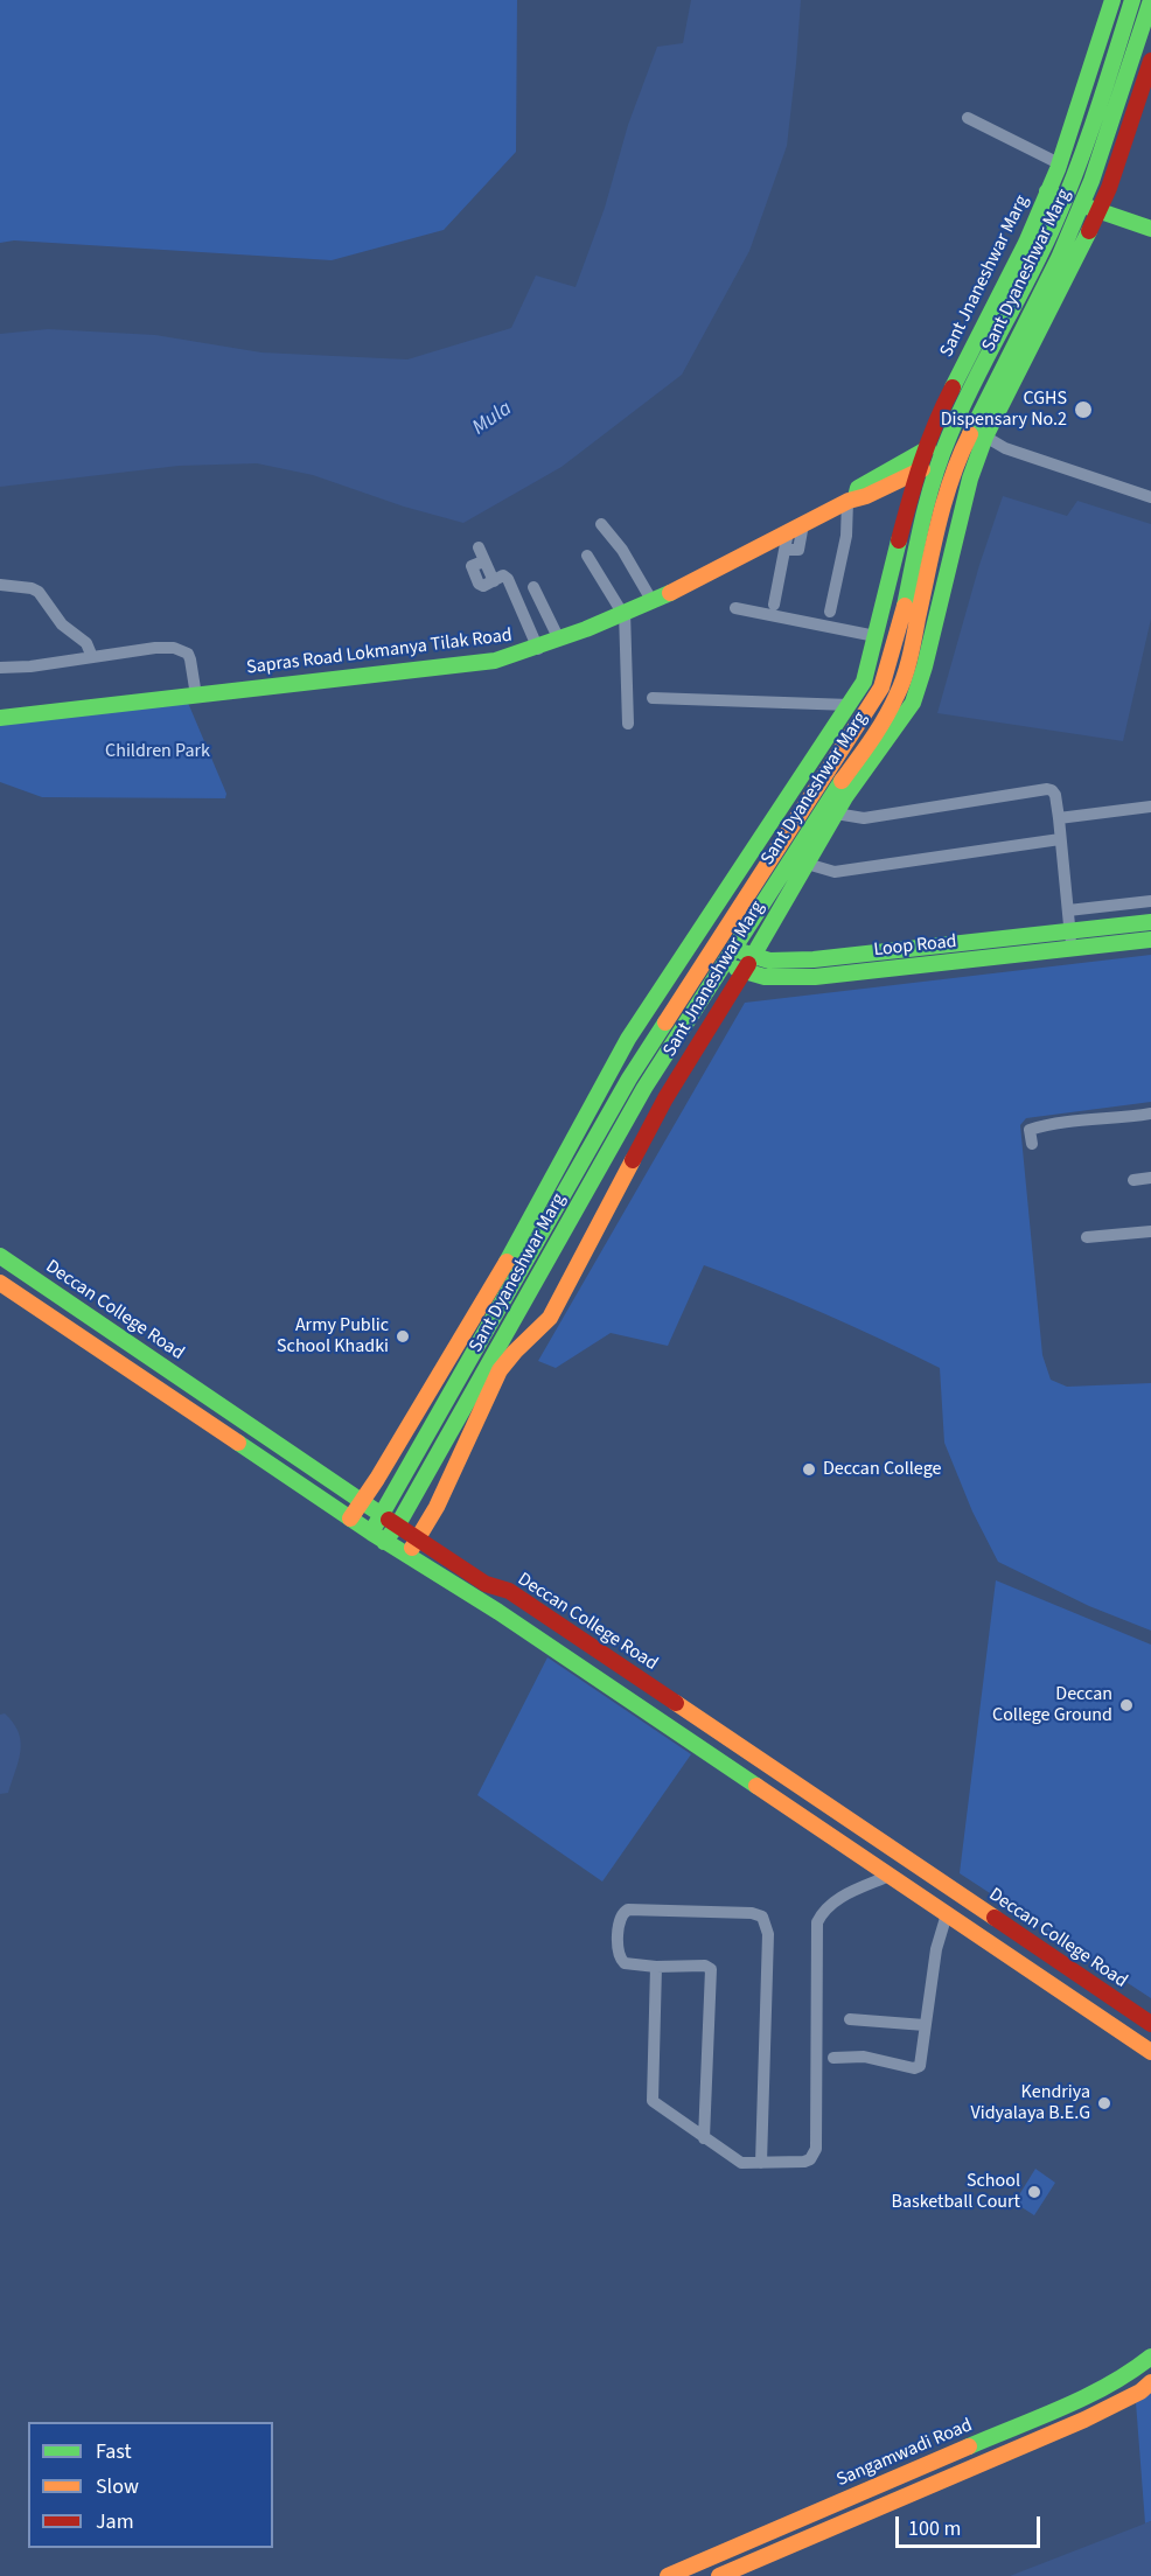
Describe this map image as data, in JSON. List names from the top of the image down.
{
  "streets": {
    "main road": [
      "Sant Dyaneshwar Marg",
      "Sant Jnaneshwar Marg",
      "Sapras Road Lokmanya Tilak Road",
      "Loop Road",
      "Deccan College Road",
      "Sangamwadi Road"
    ]
  },
  "crossings": [
    ["Sant Dyaneshwar Marg", "Sant Jnaneshwar Marg"],
    ["Sant Dyaneshwar Marg", "Sapras Road Lokmanya Tilak Road"],
    ["Sant Dyaneshwar Marg", "Loop Road"],
    ["Sant Dyaneshwar Marg", "Deccan College Road"],
    ["Sant Jnaneshwar Marg", "Sapras Road Lokmanya Tilak Road"],
    ["Sant Jnaneshwar Marg", "Loop Road"],
    ["Sant Jnaneshwar Marg", "Deccan College Road"]
  ],
  "water": ["Mula"],
  "parks": ["Children Park"],
  "places": [
    "CGHS Dispensary No.2",
    "Army Public School Khadki",
    "Deccan College",
    "Deccan College Ground",
    "Kendriya Vidyalaya B.E.G",
    "School Basketball Court"
  ],
  "legend": ["Fast", "Slow", "Jam"],
  "scale_bar": "100 m"
}
